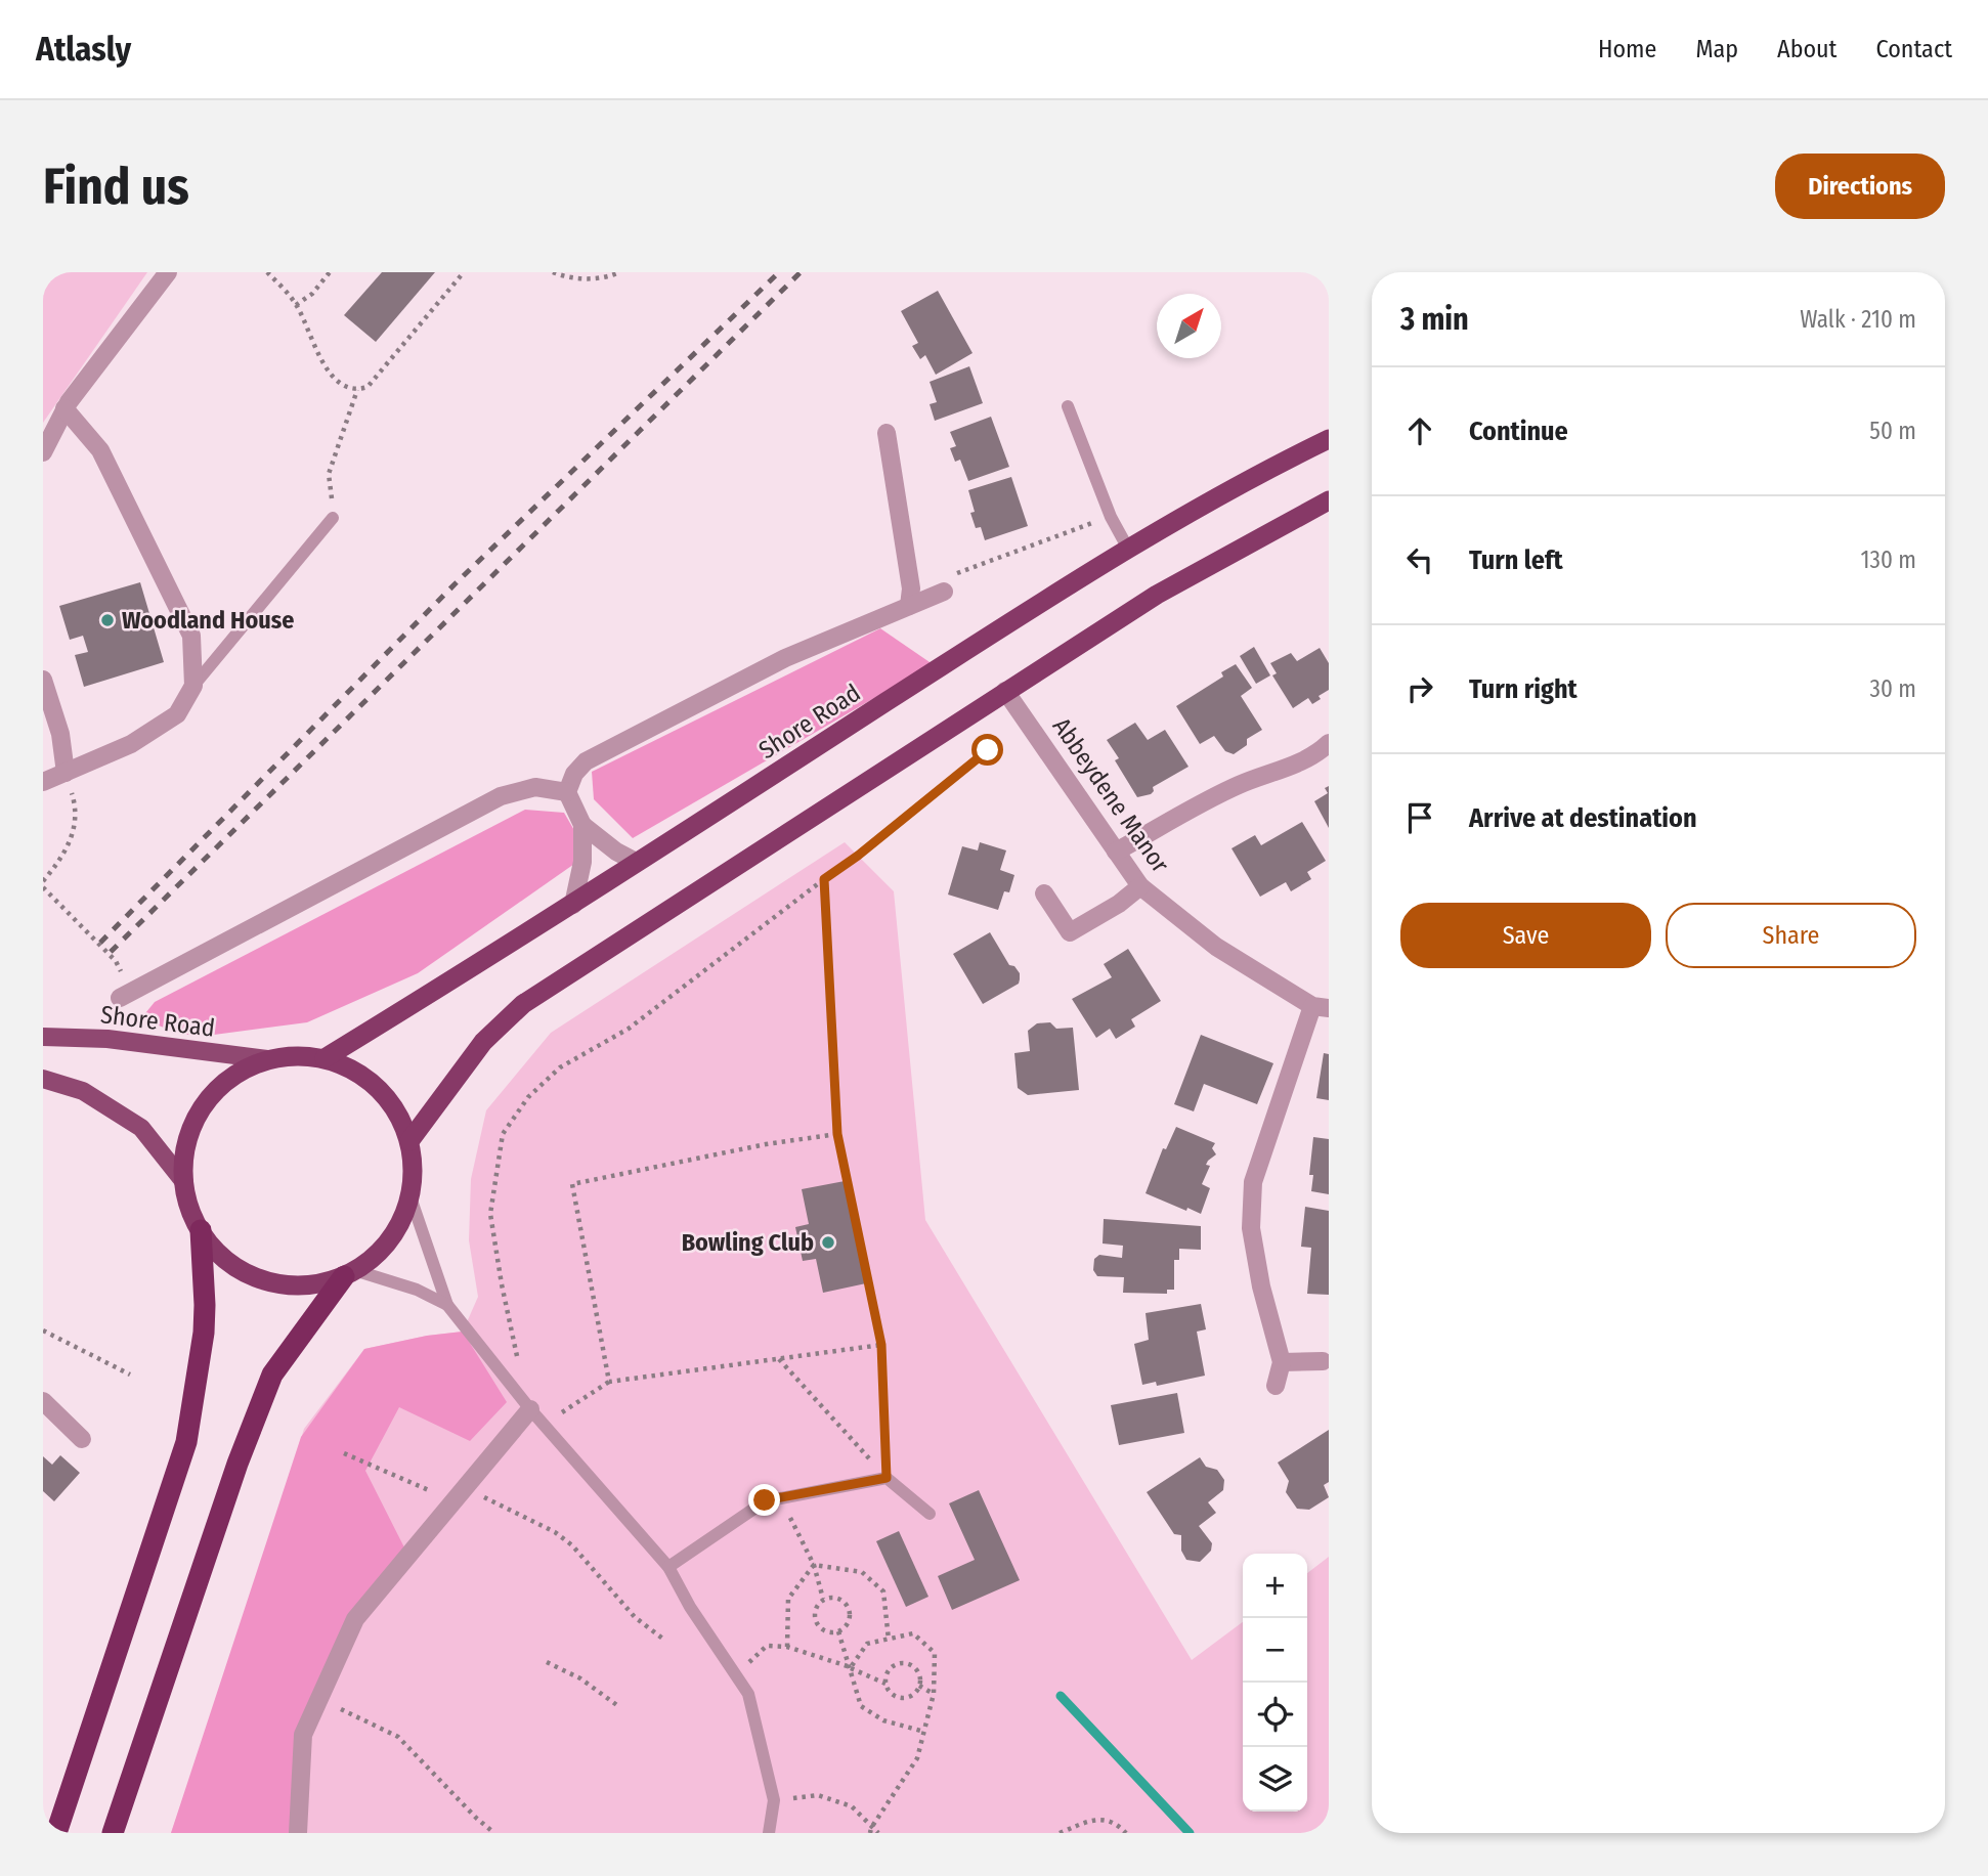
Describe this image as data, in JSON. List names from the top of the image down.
{
  "streets": {
    "highway": ["Shore Road"],
    "street": ["Abbeydene Manor"]
  },
  "places": ["Woodland House", "Bowling Club"],
  "north": "top right",
  "page": {
    "header": "Atlasly",
    "nav": [
      "Home",
      "Map",
      "About",
      "Contact"
    ],
    "buttons": [
      "Directions",
      ["Save", "Share"]
    ],
    "title": "Find us",
    "heading": ["3 min", "Walk · 210 m"],
    "list": [
      ["Continue", "50 m"],
      ["Turn left", "130 m"],
      ["Turn right", "30 m"],
      "Arrive at destination"
    ],
    "map_buttons": ["+", "−"]
  }
}
